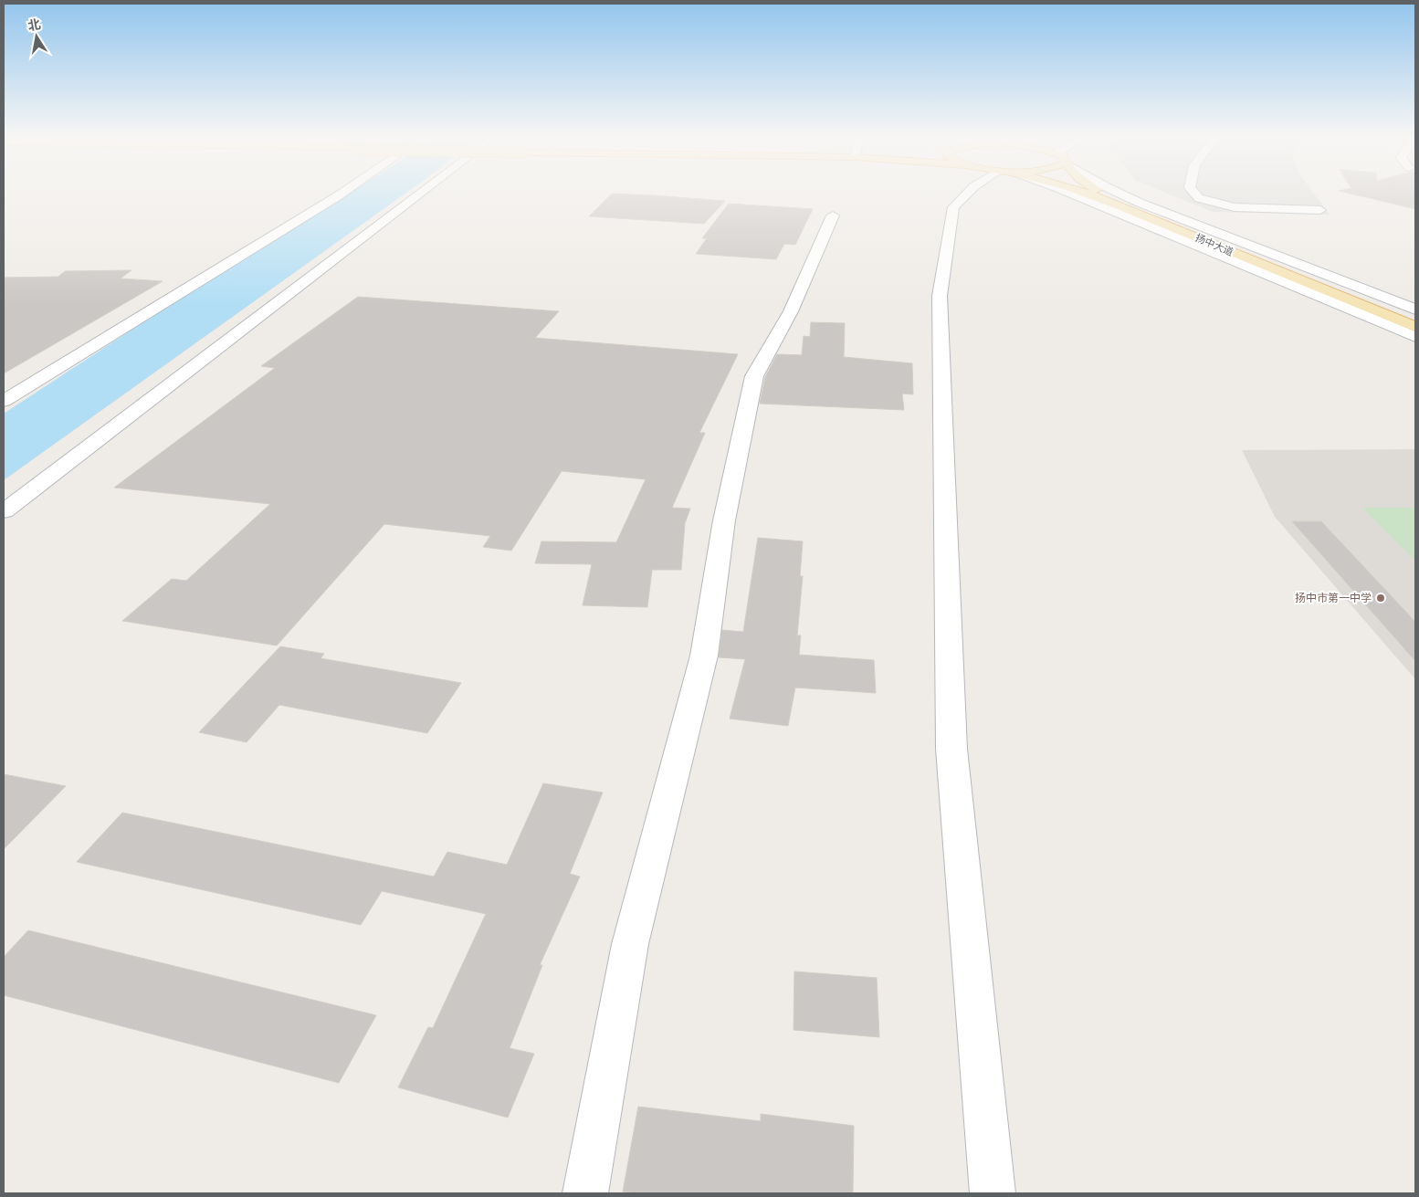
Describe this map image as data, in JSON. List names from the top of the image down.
{
  "streets": {
    "main road": ["扬中大道"]
  },
  "places": ["扬中市第一中学"],
  "north": "top"
}
